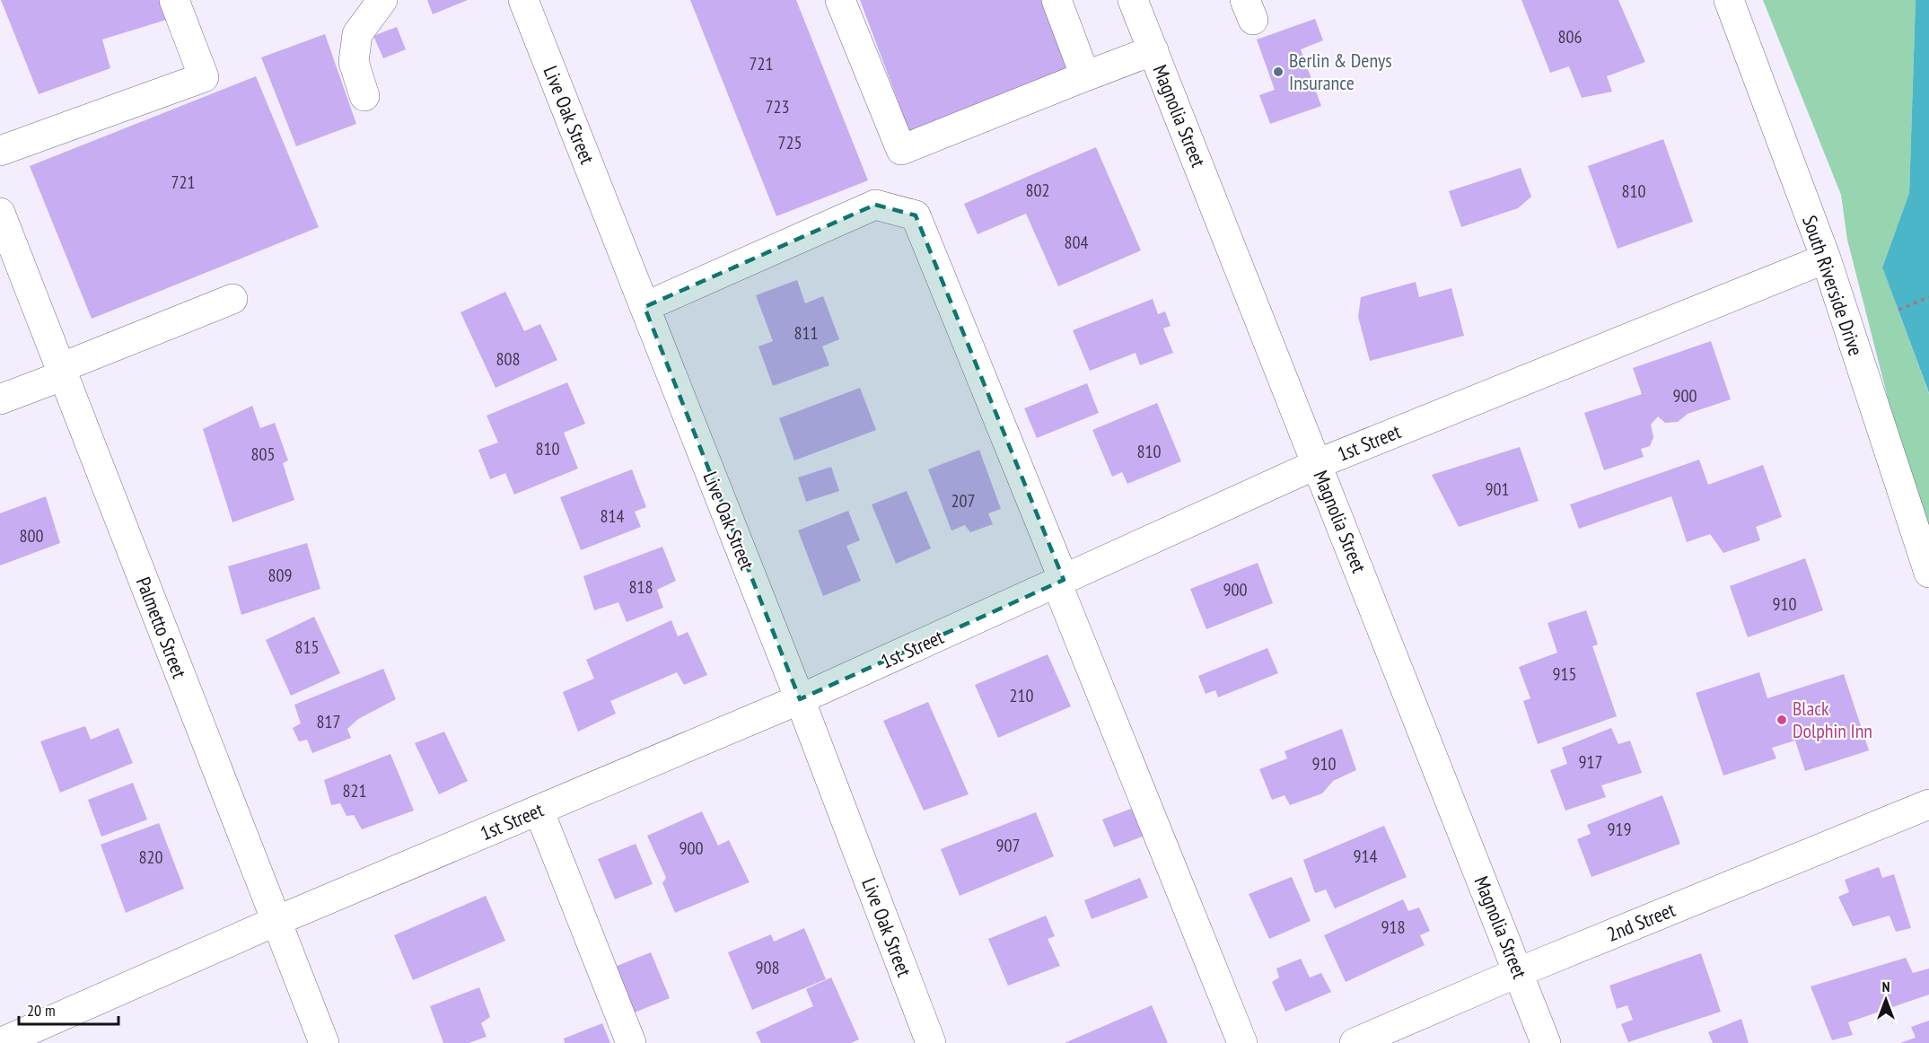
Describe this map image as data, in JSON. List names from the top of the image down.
{
  "streets": {
    "street": [
      "Live Oak Street",
      "Magnolia Street",
      "South Riverside Drive",
      "1st Street",
      "Palmetto Street",
      "2nd Street"
    ]
  },
  "crossings": [
    ["Live Oak Street", "1st Street"],
    ["Magnolia Street", "1st Street"],
    ["Magnolia Street", "2nd Street"],
    ["South Riverside Drive", "1st Street"],
    ["1st Street", "Palmetto Street"]
  ],
  "places": ["Berlin & Denys Insurance", "Black Dolphin Inn"],
  "house_numbers": [
    "806",
    "721",
    "723",
    "725",
    "721",
    "802",
    "810",
    "804",
    "811",
    "808",
    "900",
    "810",
    "810",
    "805",
    "901",
    "207",
    "814",
    "800",
    "809",
    "818",
    "900",
    "910",
    "815",
    "915",
    "210",
    "817",
    "917",
    "910",
    "821",
    "919",
    "907",
    "900",
    "914",
    "820",
    "918",
    "908"
  ],
  "scale_bar": "20 m",
  "north": "top"
}
